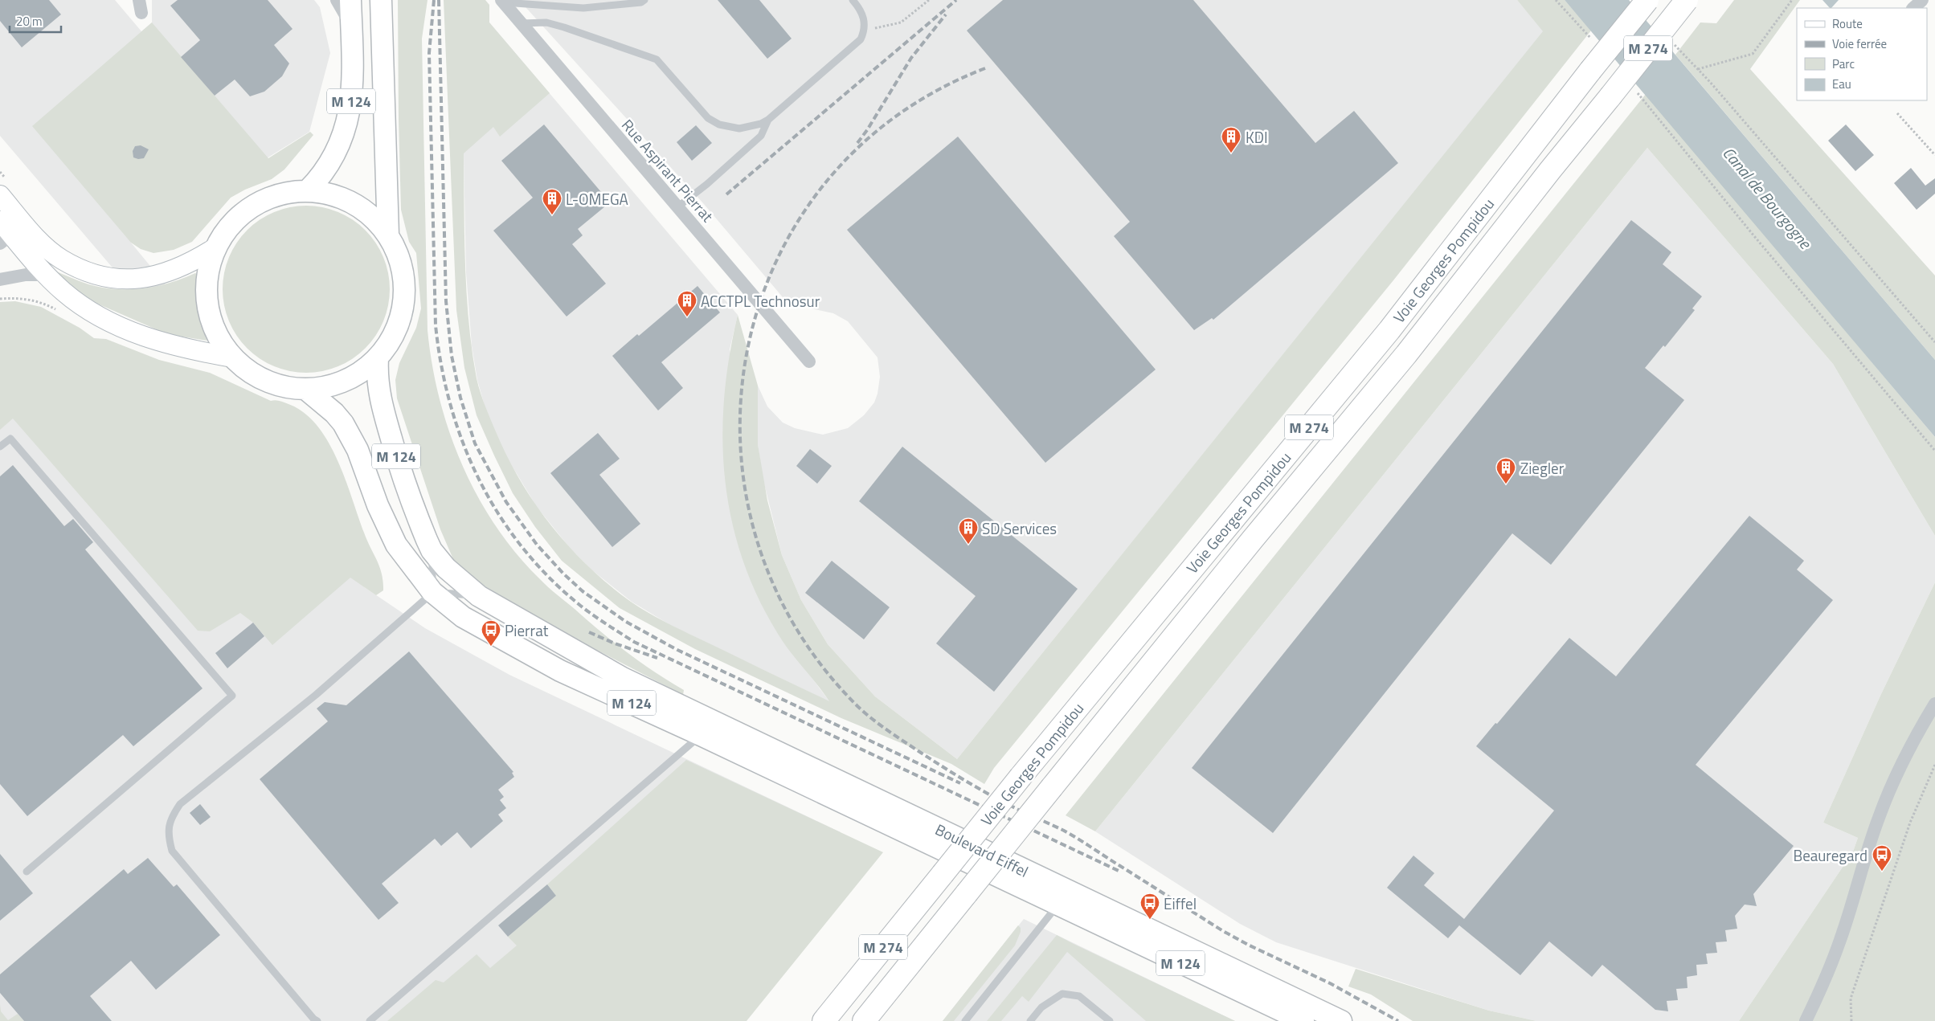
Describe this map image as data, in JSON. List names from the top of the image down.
{
  "streets": {
    "highway": ["M 274", "Voie Georges Pompidou"],
    "main road": ["M 124", "Boulevard Eiffel"],
    "street": ["Rue Aspirant Pierrat"]
  },
  "crossings": [
    ["M 124", "Boulevard Eiffel"]
  ],
  "water": ["Canal de Bourgogne"],
  "places": {
    "building": [
      "KDI",
      "L-OMEGA",
      "ACCTPL Technosur",
      "Ziegler",
      "SD Services"
    ],
    "bus stop": ["Pierrat", "Beauregard", "Eiffel"]
  },
  "legend": [
    "Route",
    "Voie ferrée",
    "Parc",
    "Eau"
  ],
  "scale_bar": "20 m"
}
